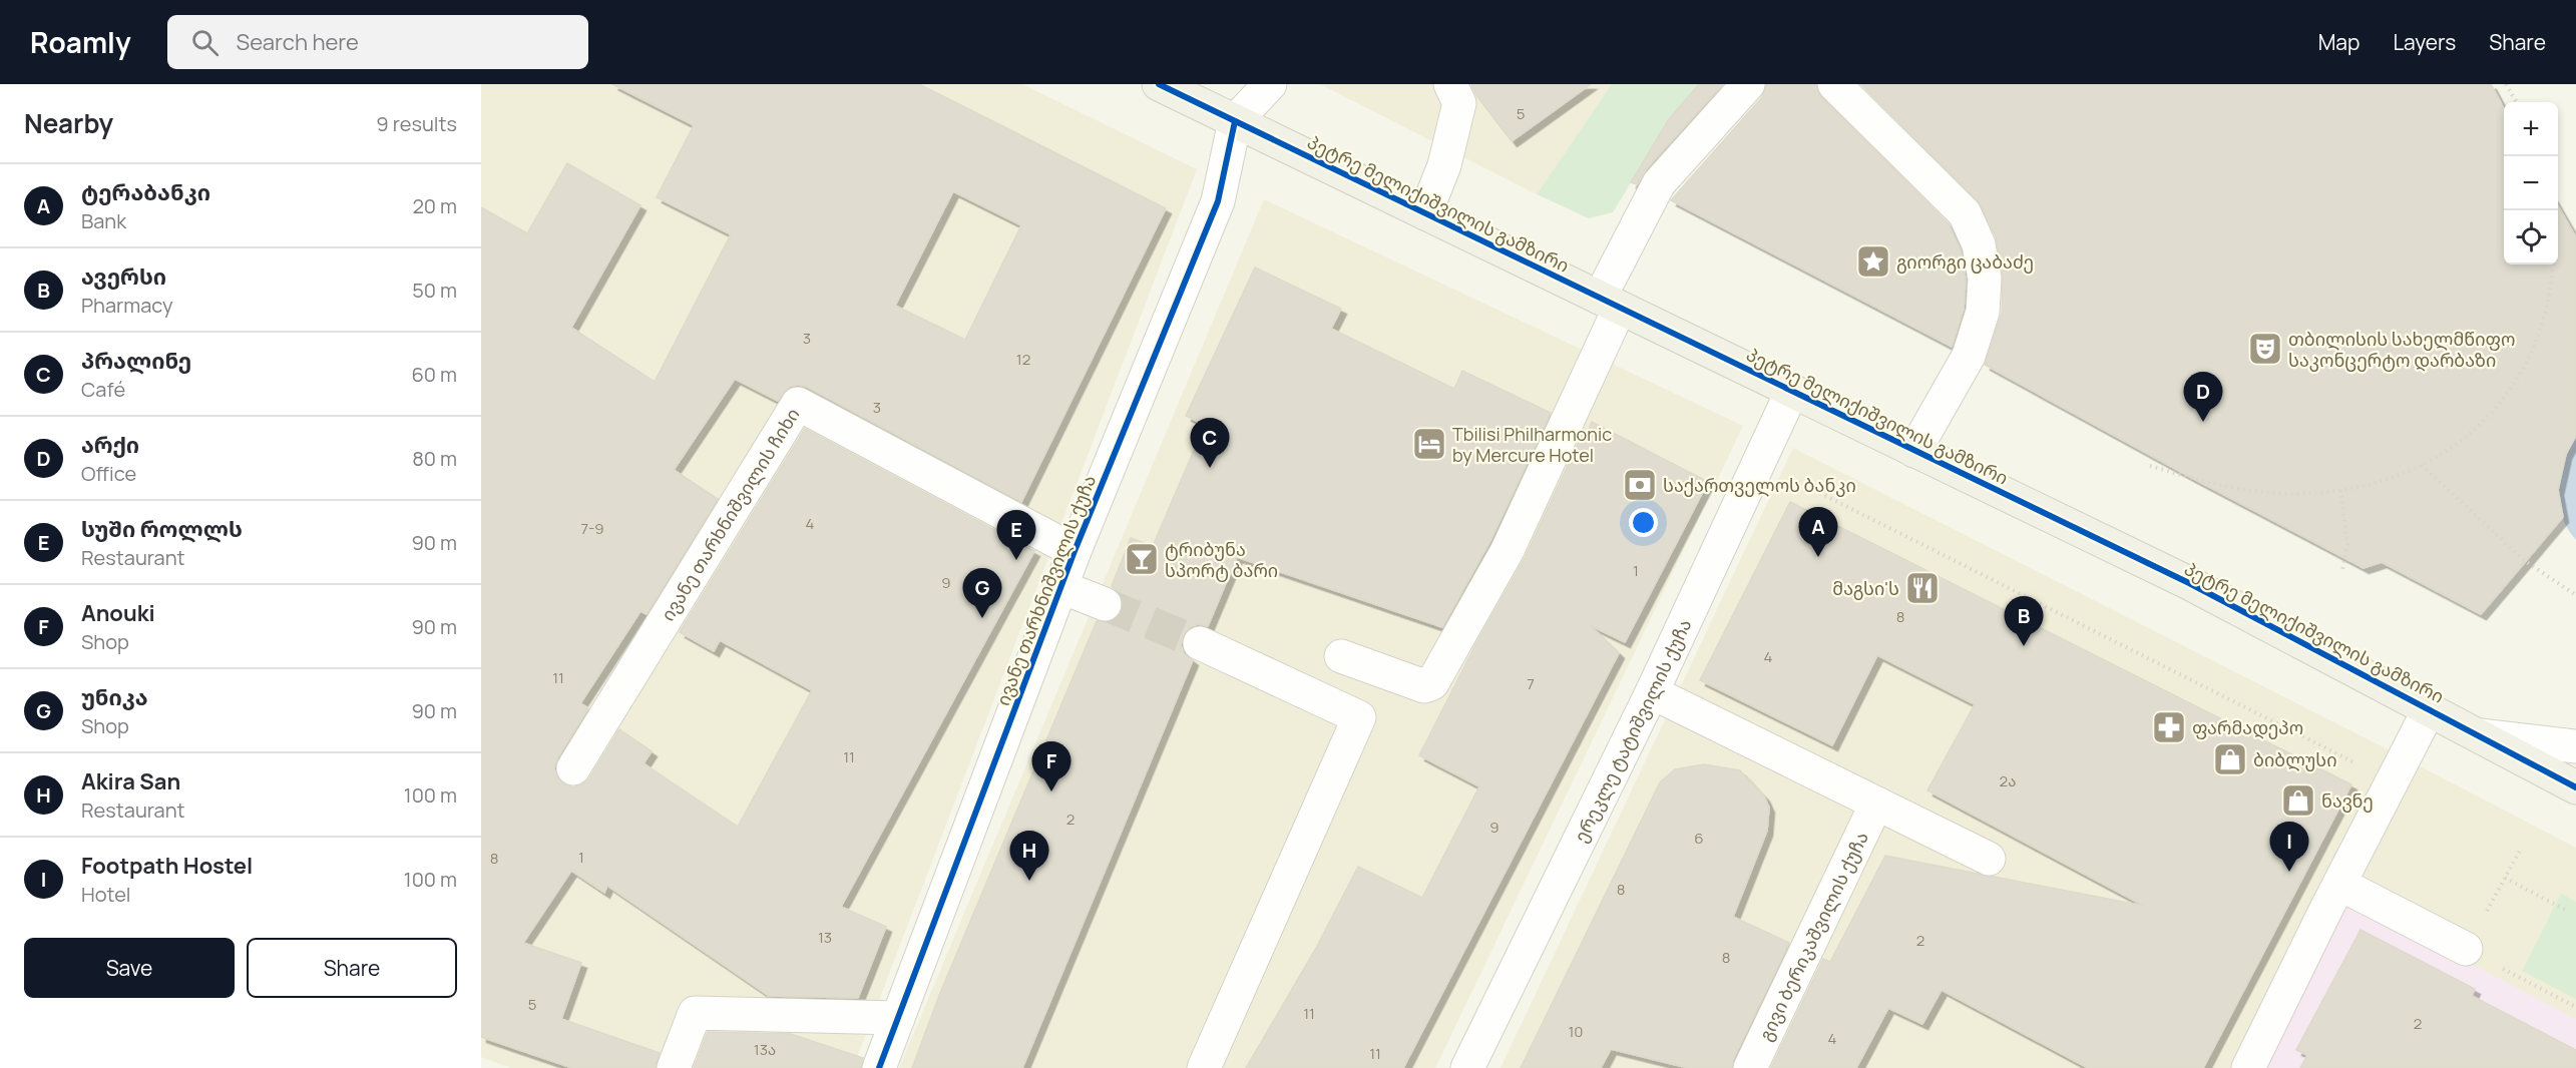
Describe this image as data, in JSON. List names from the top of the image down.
{
  "streets": {
    "main road": ["პეტრე მელიქიშვილის გამზირი"],
    "street": [
      "ივანე თარხნიშვილის ჩიხი",
      "ივანე თარხნიშვილის ქუჩა",
      "ერეკლე ტატიშვილის ქუჩა",
      "გივი ბერიკაშვილის ქუჩა"
    ]
  },
  "crossings": [
    ["პეტრე მელიქიშვილის გამზირი", "ივანე თარხნიშვილის ქუჩა"],
    ["პეტრე მელიქიშვილის გამზირი", "ერეკლე ტატიშვილის ქუჩა"],
    ["ივანე თარხნიშვილის ჩიხი", "ივანე თარხნიშვილის ქუჩა"]
  ],
  "places": {
    "place": ["გიორგი ცაბაძე"],
    "theatre": ["თბილისის სახელმწიფო საკონცერტო დარბაზი"],
    "hotel": ["Tbilisi Philharmonic by Mercure Hotel"],
    "bank": ["საქართველოს ბანკი"],
    "bar": ["ტრიბუნა სპორტ ბარი"],
    "restaurant": ["მაგსი'ს"],
    "pharmacy": ["ფარმადეპო"],
    "shop": ["ბიბლუსი", "ნავნე"]
  },
  "house_numbers": [
    "5",
    "3",
    "12",
    "3",
    "4",
    "7-9",
    "1",
    "9",
    "8",
    "4",
    "11",
    "7",
    "11",
    "2ა",
    "2",
    "9",
    "6",
    "1",
    "8",
    "8",
    "13",
    "2",
    "8",
    "5",
    "11",
    "2",
    "10",
    "4",
    "13ა",
    "11"
  ],
  "page": {
    "header": "Roamly",
    "search": "Search here",
    "nav": ["Map", "Layers", "Share"],
    "heading": ["Nearby", "9 results"],
    "map_buttons": ["+", "−"],
    "list": [
      {
        "mark": "A",
        "name": "ტერაბანკი",
        "note": "Bank",
        "value": "20 m"
      },
      {
        "mark": "B",
        "name": "ავერსი",
        "note": "Pharmacy",
        "value": "50 m"
      },
      {
        "mark": "C",
        "name": "პრალინე",
        "note": "Café",
        "value": "60 m"
      },
      {
        "mark": "D",
        "name": "არქი",
        "note": "Office",
        "value": "80 m"
      },
      {
        "mark": "E",
        "name": "სუში როლლს",
        "note": "Restaurant",
        "value": "90 m"
      },
      {
        "mark": "F",
        "name": "Anouki",
        "note": "Shop",
        "value": "90 m"
      },
      {
        "mark": "G",
        "name": "უნიკა",
        "note": "Shop",
        "value": "90 m"
      },
      {
        "mark": "H",
        "name": "Akira San",
        "note": "Restaurant",
        "value": "100 m"
      },
      {
        "mark": "I",
        "name": "Footpath Hostel",
        "note": "Hotel",
        "value": "100 m"
      }
    ],
    "pins": [
      "D",
      "C",
      "A",
      "E",
      "G",
      "B",
      "F",
      "I",
      "H"
    ],
    "buttons": ["Save", "Share"]
  }
}
